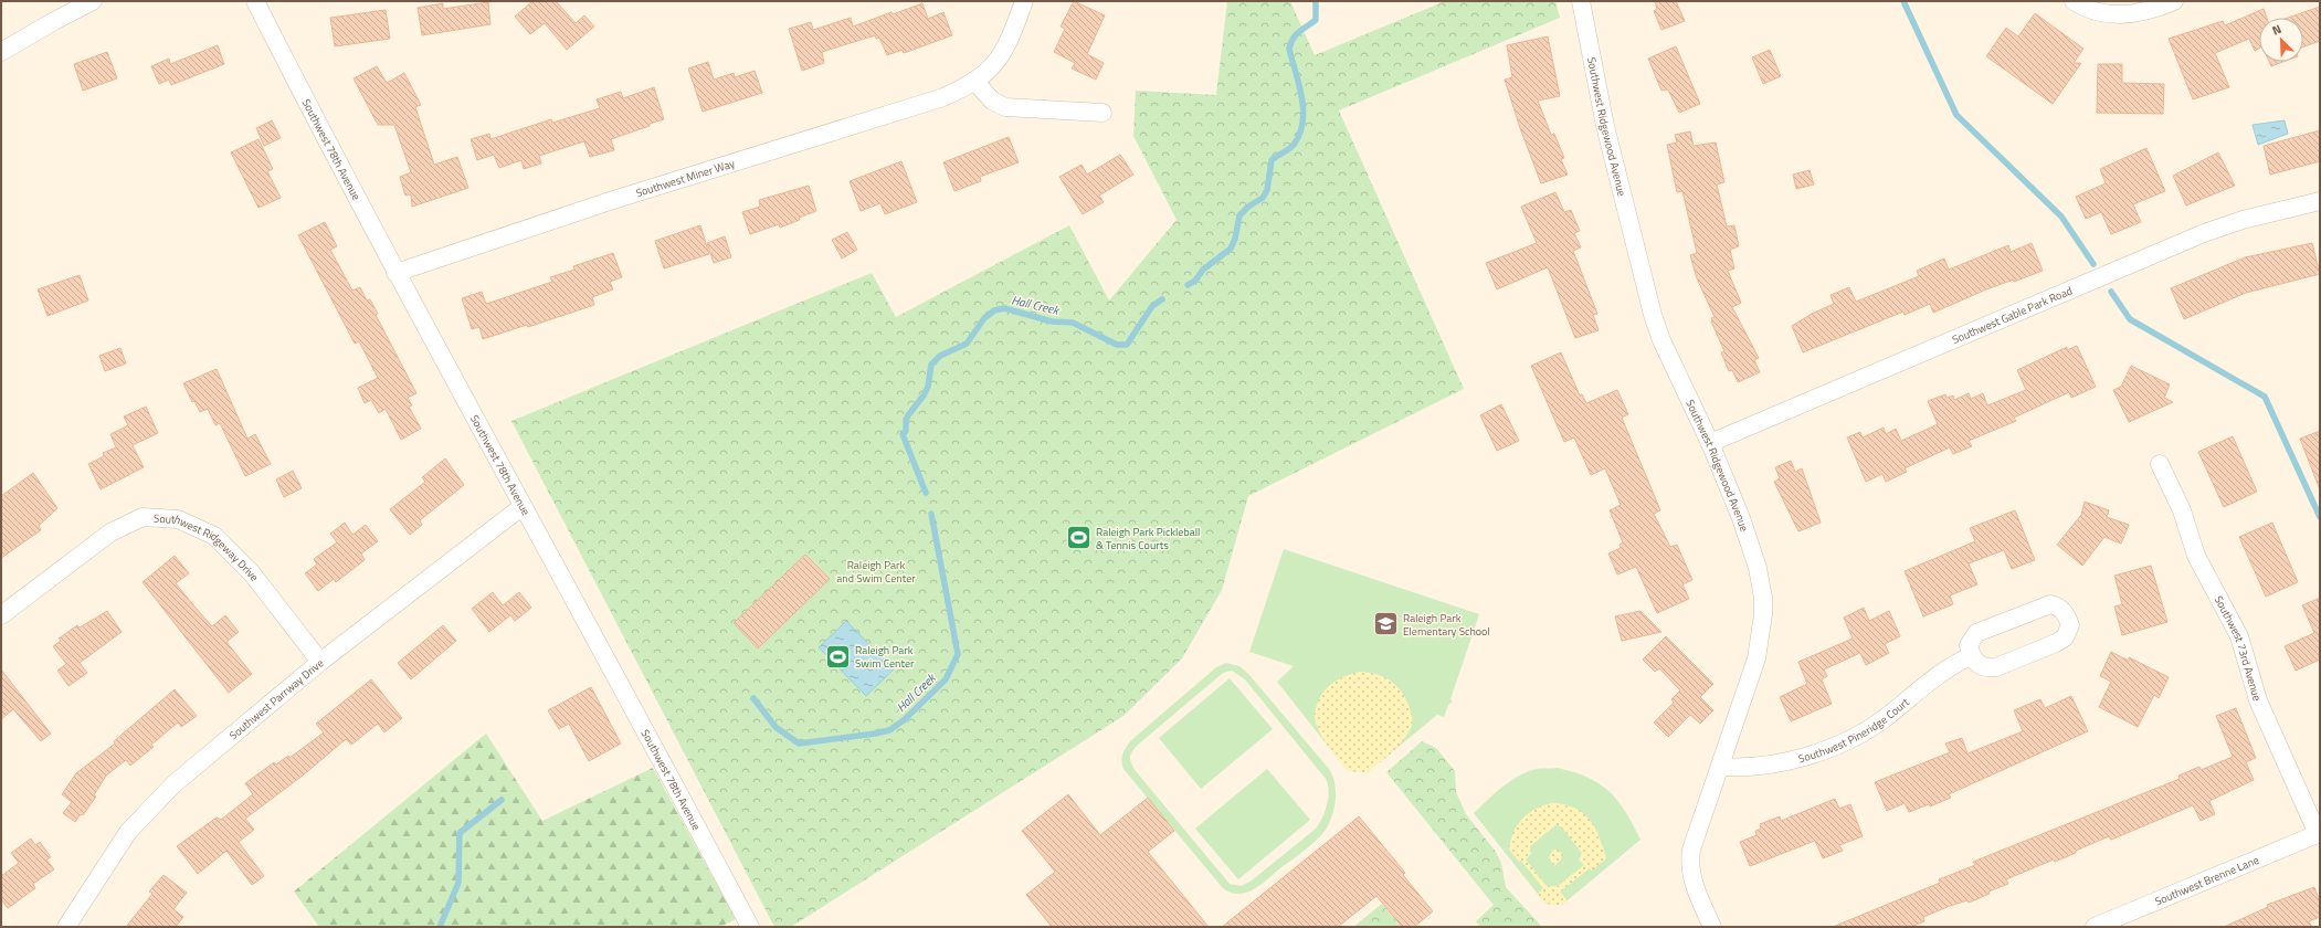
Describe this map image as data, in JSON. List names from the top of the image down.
{
  "streets": {
    "street": [
      "Southwest Ridgewood Avenue",
      "Southwest 78th Avenue",
      "Southwest Miner Way",
      "Southwest Gable Park Road",
      "Southwest Ridgeway Drive",
      "Southwest 73rd Avenue",
      "Southwest Parrway Drive",
      "Southwest Pineridge Court",
      "Southwest Brenne Lane"
    ]
  },
  "crossings": [
    ["Southwest Ridgewood Avenue", "Southwest Gable Park Road"],
    ["Southwest Ridgewood Avenue", "Southwest Pineridge Court"],
    ["Southwest 78th Avenue", "Southwest Miner Way"],
    ["Southwest 78th Avenue", "Southwest Parrway Drive"],
    ["Southwest Ridgeway Drive", "Southwest Parrway Drive"],
    ["Southwest 73rd Avenue", "Southwest Brenne Lane"]
  ],
  "water": ["Hall Creek"],
  "parks": ["Raleigh Park and Swim Center"],
  "places": {
    "sports": ["Raleigh Park Pickleball & Tennis Courts", "Raleigh Park Swim Center"],
    "school or university": ["Raleigh Park Elementary School"]
  },
  "north": "top left"
}
